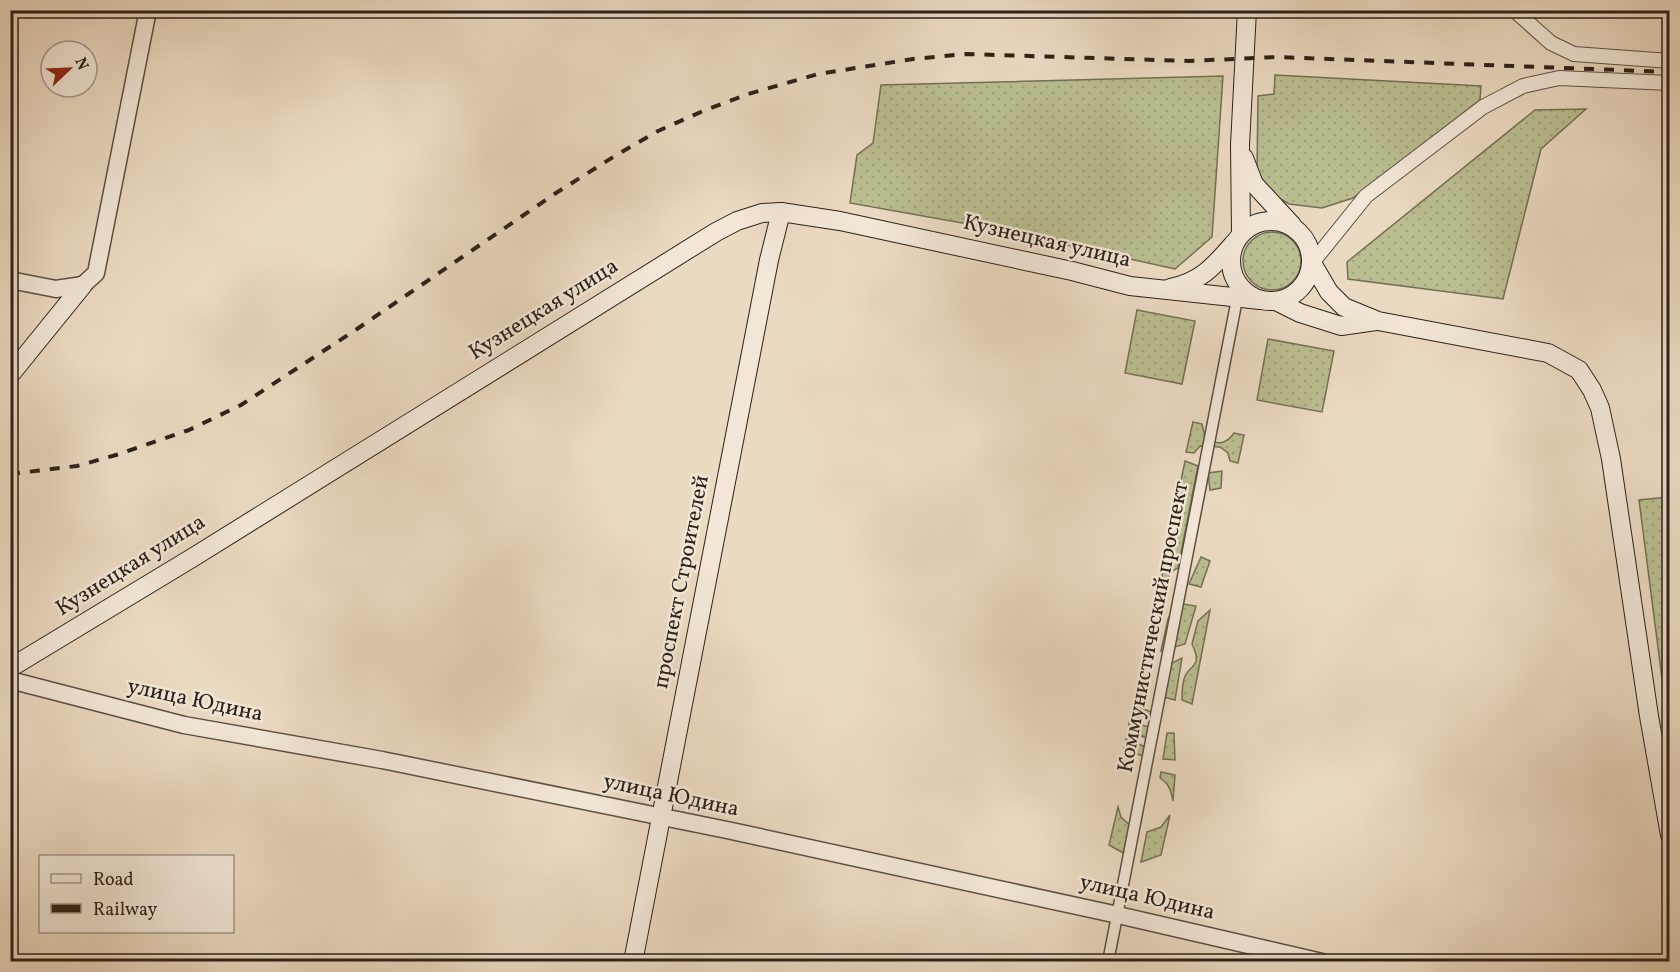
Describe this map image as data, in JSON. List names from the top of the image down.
{
  "streets": {
    "main road": ["Кузнецкая улица", "проспект Строителей"],
    "street": ["Коммунистический проспект", "улица Юдина"]
  },
  "crossings": [
    ["Кузнецкая улица", "проспект Строителей"],
    ["Кузнецкая улица", "Коммунистический проспект"],
    ["проспект Строителей", "улица Юдина"],
    ["Коммунистический проспект", "улица Юдина"]
  ],
  "legend": ["Road", "Railway"],
  "north": "top right"
}
